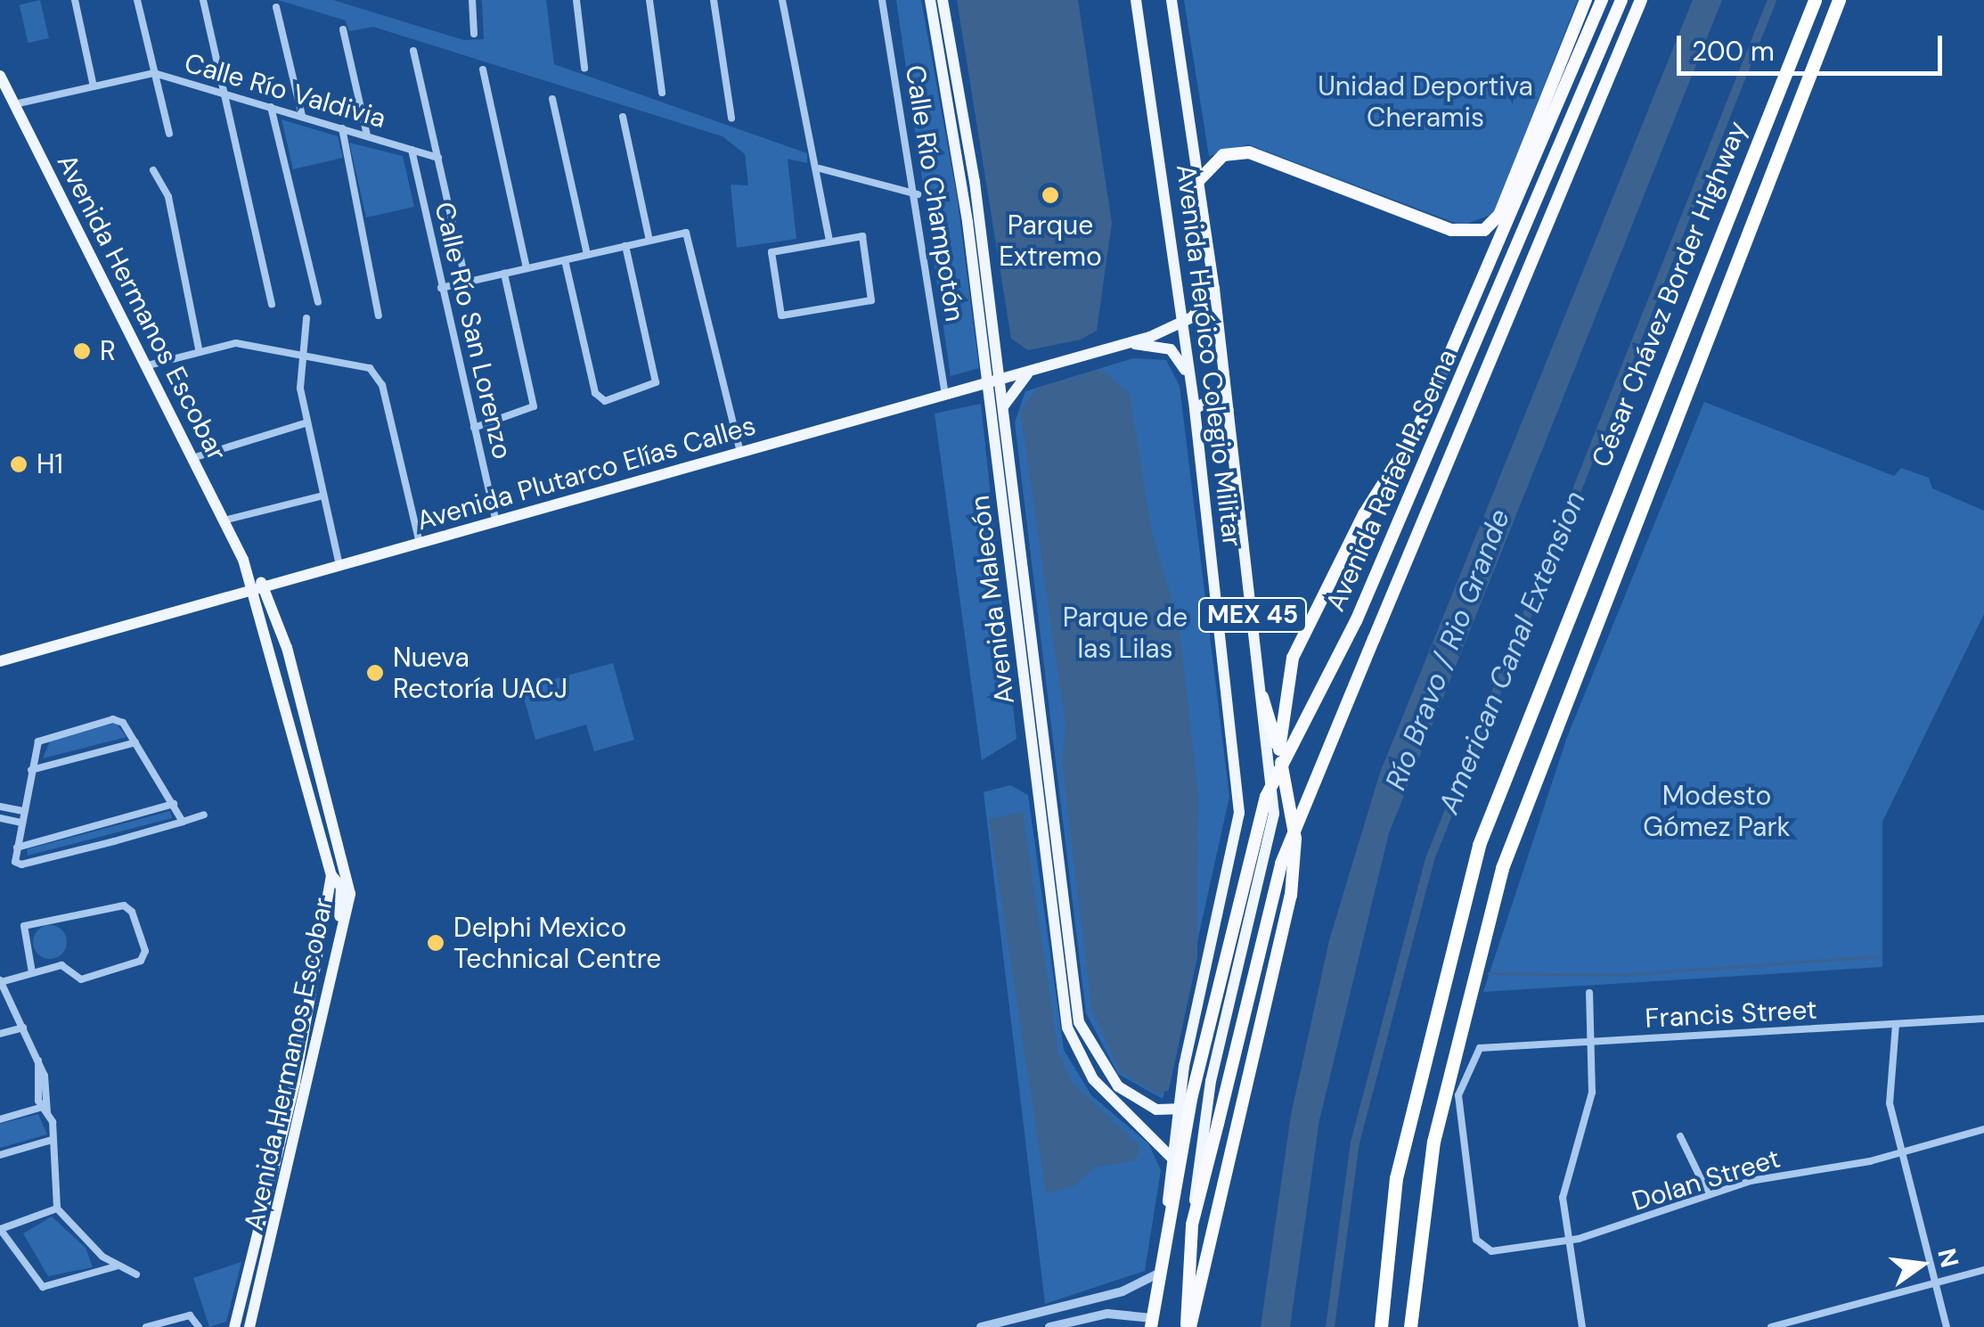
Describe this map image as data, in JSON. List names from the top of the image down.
{
  "streets": {
    "highway": ["César Chávez Border Highway", "Avenida Rafael P. Serna", "MEX 45"],
    "main road": [
      "Avenida Hermanos Escobar",
      "Avenida Heróico Colegio Militar",
      "Avenida Plutarco Elías Calles",
      "Avenida Malecón"
    ],
    "street": [
      "Calle Río Valdivia",
      "Calle Río Champotón",
      "Calle Río San Lorenzo",
      "Francis Street",
      "Dolan Street"
    ]
  },
  "crossings": [
    ["Calle Río Valdivia", "Avenida Hermanos Escobar"],
    ["Calle Río Valdivia", "Calle Río San Lorenzo"],
    ["Calle Río Champotón", "Avenida Plutarco Elías Calles"],
    ["Avenida Hermanos Escobar", "Avenida Plutarco Elías Calles"],
    ["Calle Río San Lorenzo", "Avenida Plutarco Elías Calles"],
    ["Avenida Heróico Colegio Militar", "Avenida Plutarco Elías Calles"],
    ["Avenida Heróico Colegio Militar", "Avenida Rafael P. Serna"],
    ["Avenida Heróico Colegio Militar", "Avenida Malecón"],
    ["Avenida Heróico Colegio Militar", "MEX 45"],
    ["Avenida Plutarco Elías Calles", "Avenida Malecón"],
    ["Avenida Rafael P. Serna", "MEX 45"],
    ["Francis Street", "Dolan Street"]
  ],
  "water": ["Río Bravo / Rio Grande", "American Canal Extension"],
  "parks": ["Unidad Deportiva Cheramis", "Parque de las Lilas", "Modesto Gómez Park"],
  "places": [
    "Parque Extremo",
    "R",
    "H1",
    "Nueva Rectoría UACJ",
    "Delphi Mexico Technical Centre"
  ],
  "scale_bar": "200 m",
  "north": "right"
}
